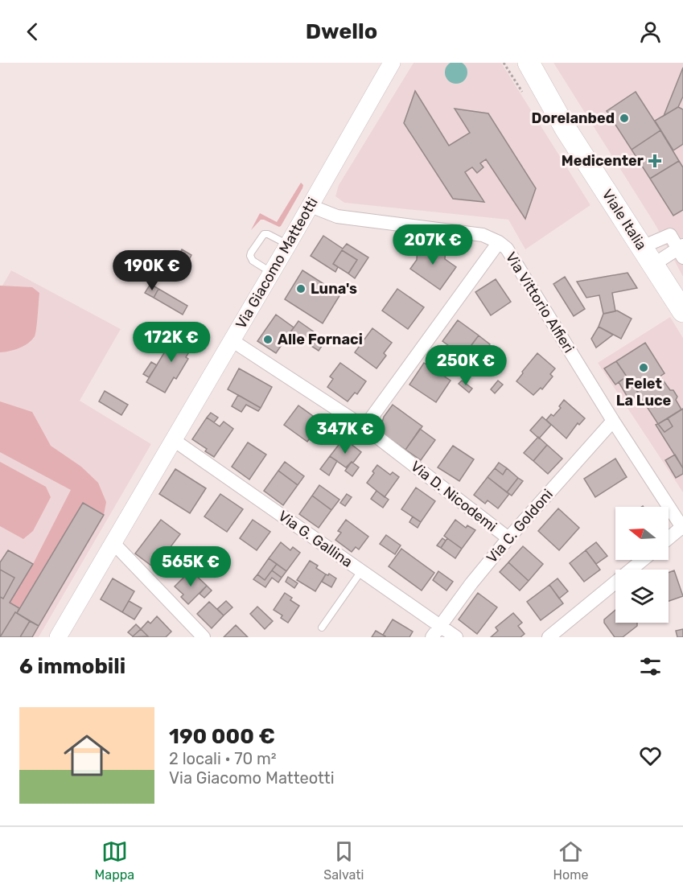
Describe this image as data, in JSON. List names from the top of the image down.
{
  "streets": {
    "main road": ["Viale Italia"],
    "street": [
      "Via Giacomo Matteotti",
      "Via Vittorio Alfieri",
      "Via D. Nicodemi",
      "Via C. Goldoni",
      "Via G. Gallina"
    ]
  },
  "crossings": [
    ["Via Giacomo Matteotti", "Via Vittorio Alfieri"],
    ["Via Giacomo Matteotti", "Via D. Nicodemi"],
    ["Via Giacomo Matteotti", "Via G. Gallina"],
    ["Via Vittorio Alfieri", "Via C. Goldoni"],
    ["Via D. Nicodemi", "Via C. Goldoni"],
    ["Via C. Goldoni", "Via G. Gallina"]
  ],
  "places": {
    "other": [
      "Dorelanbed",
      "Luna's",
      "Alle Fornaci",
      "Felet La Luce"
    ],
    "health": ["Medicenter"]
  },
  "north": "left",
  "page": {
    "header": "Dwello",
    "price": [
      "207K €",
      "190K €",
      "172K €",
      "250K €",
      "347K €",
      "565K €"
    ],
    "heading": "6 immobili",
    "list": [
      {
        "name": "190 000 €",
        "note": "2 locali · 70 m² · Via Giacomo Matteotti"
      }
    ],
    "tabs": ["Mappa", "Salvati", "Home"]
  }
}
